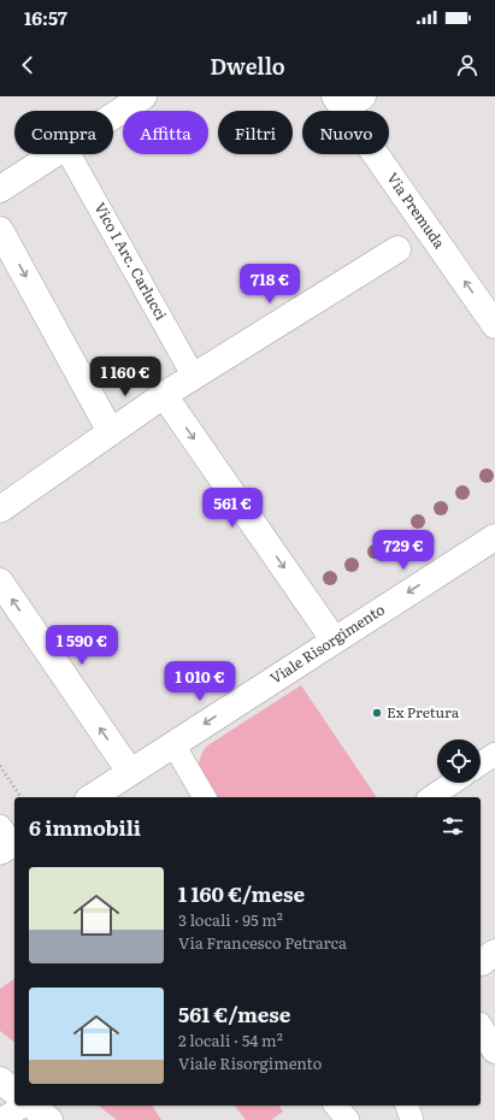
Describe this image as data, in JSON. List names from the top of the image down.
{
  "streets": {
    "street": ["Via Premuda", "Viale Risorgimento"],
    "lane": ["Vico I Arc. Carlucci"]
  },
  "one_way": ["Via Premuda", "Viale Risorgimento"],
  "places": ["Ex Pretura"],
  "page": {
    "status": "16:57",
    "header": "Dwello",
    "chip": [
      "Compra",
      "Affitta",
      "Filtri",
      "Nuovo"
    ],
    "price": [
      "718 €",
      "1 160 €",
      "561 €",
      "729 €",
      "1 590 €",
      "1 010 €"
    ],
    "heading": "6 immobili",
    "list": [
      {
        "name": "1 160 €/mese",
        "note": "3 locali · 95 m² · Via Francesco Petrarca"
      },
      {
        "name": "561 €/mese",
        "note": "2 locali · 54 m² · Viale Risorgimento"
      }
    ]
  }
}
